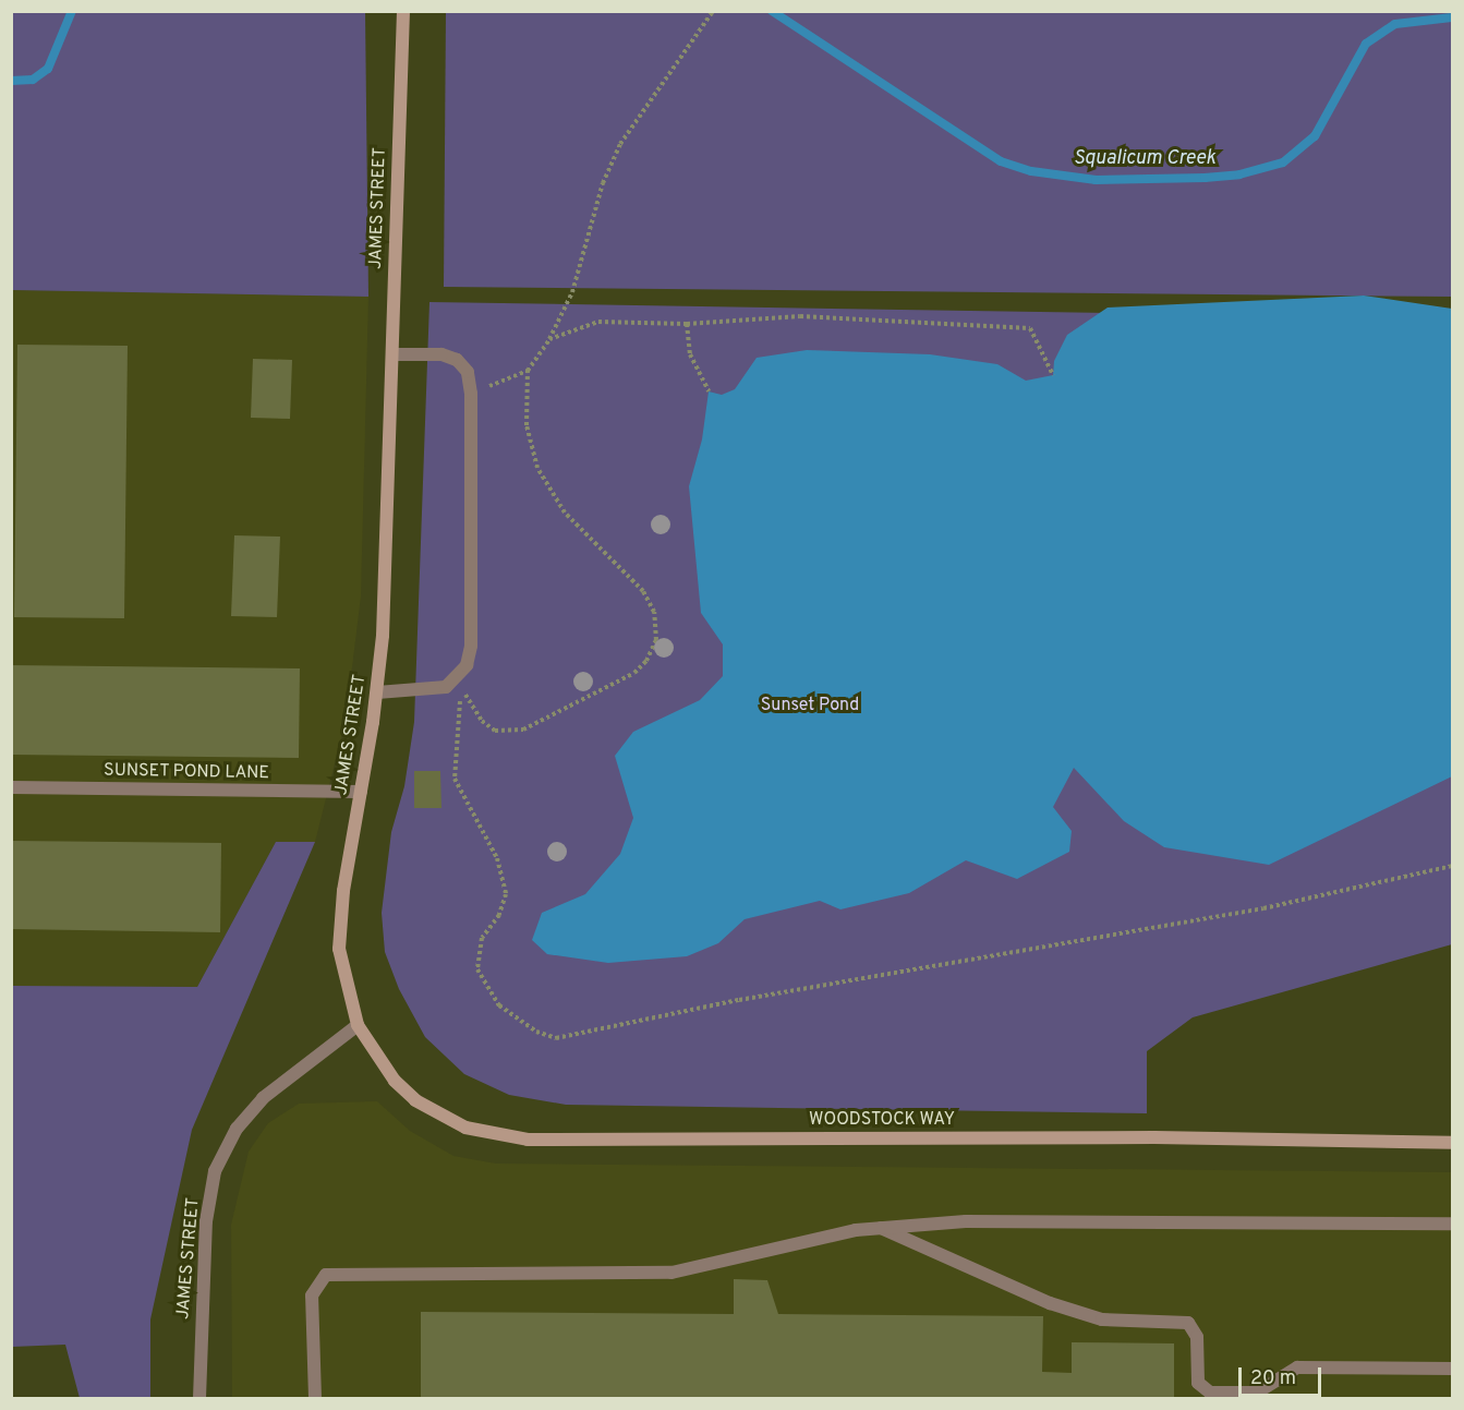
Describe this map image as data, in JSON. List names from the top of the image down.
{
  "streets": {
    "main road": ["JAMES STREET", "WOODSTOCK WAY"],
    "street": ["SUNSET POND LANE"]
  },
  "crossings": [
    ["JAMES STREET", "SUNSET POND LANE"],
    ["JAMES STREET", "WOODSTOCK WAY"]
  ],
  "water": ["Squalicum Creek"],
  "parks": ["Sunset Pond"],
  "scale_bar": "20 m"
}
